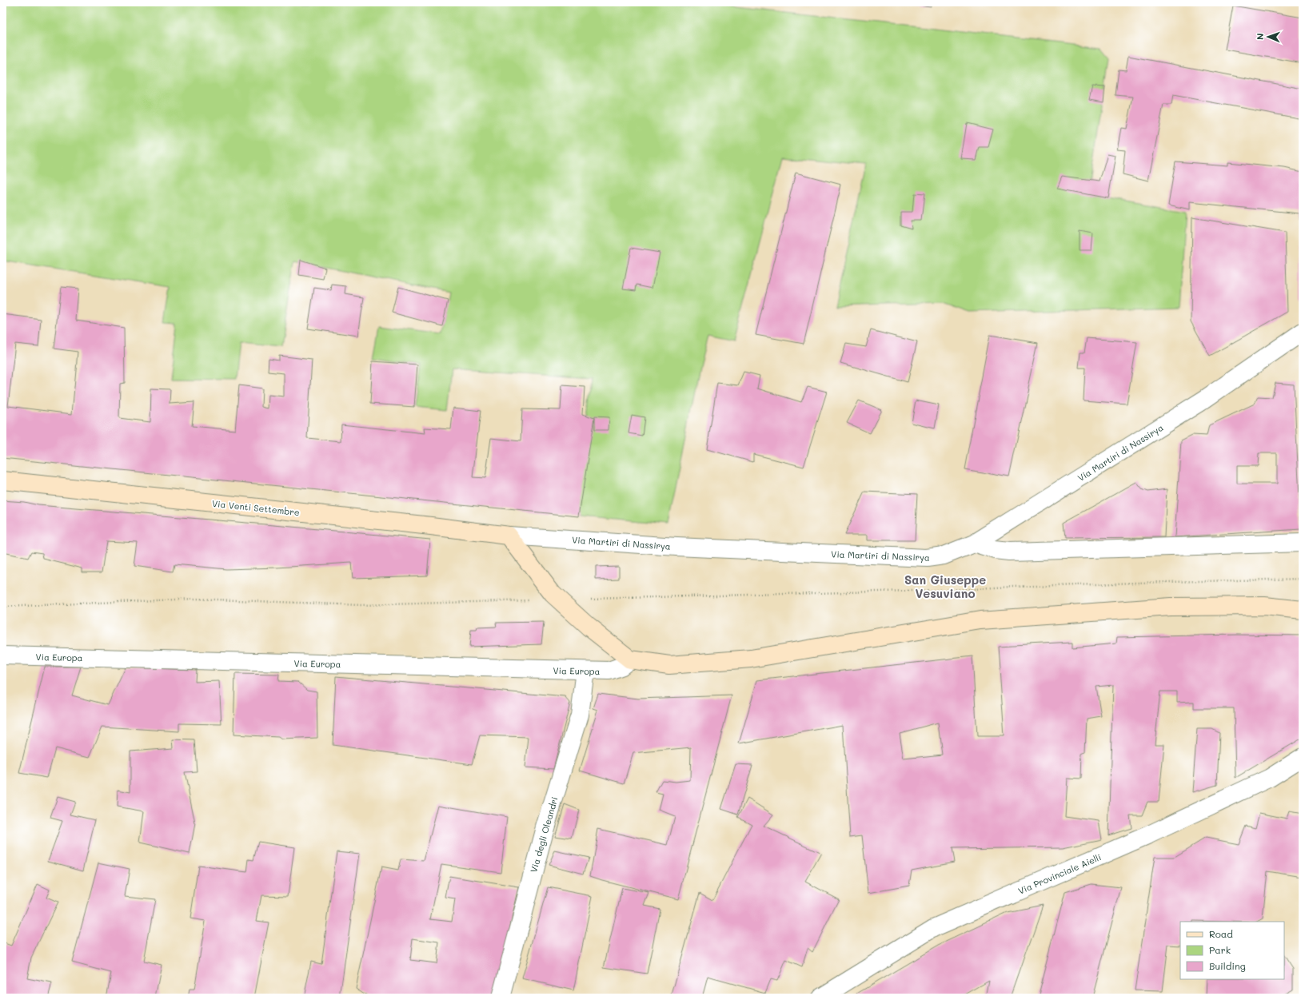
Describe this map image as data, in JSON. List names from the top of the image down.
{
  "streets": {
    "main road": ["Via Venti Settembre"],
    "street": [
      "Via Martiri di Nassirya",
      "Via Europa",
      "Via degli Oleandri",
      "Via Provinciale Aielli"
    ]
  },
  "crossings": [
    ["Via Martiri di Nassirya", "Via Venti Settembre"],
    ["Via Europa", "Via degli Oleandri"]
  ],
  "districts": ["San Giuseppe Vesuviano"],
  "legend": ["Road", "Park", "Building"],
  "north": "left"
}
